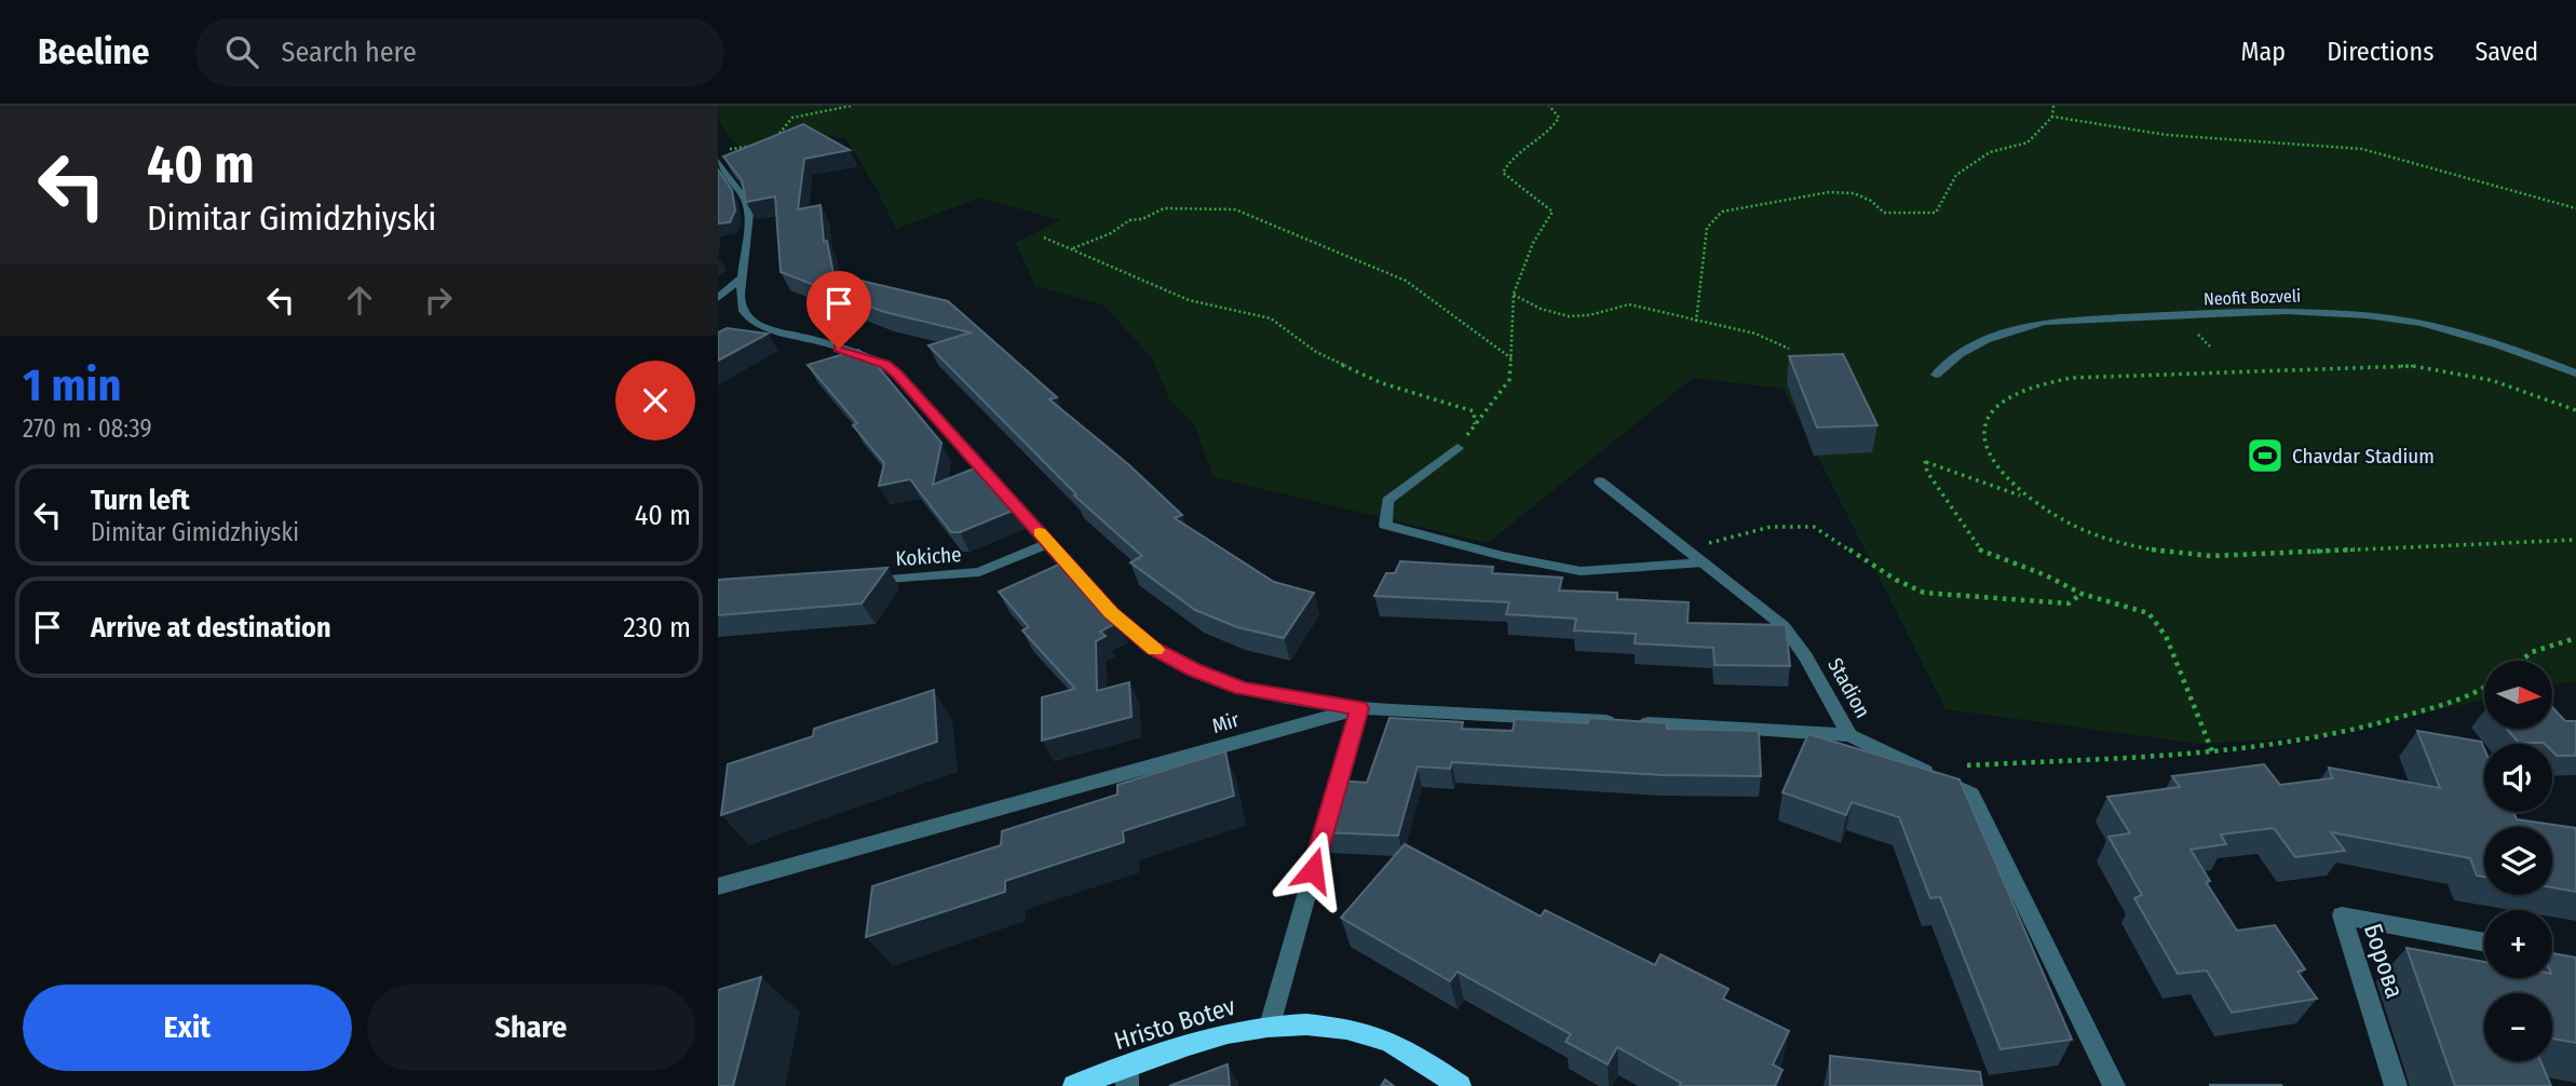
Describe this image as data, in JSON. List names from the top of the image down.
{
  "streets": {
    "main road": ["Hristo Botev"],
    "street": [
      "Neofit Bozveli",
      "Kokiche",
      "Stadion",
      "Mir",
      "Борова"
    ]
  },
  "crossings": [
    ["Stadion", "Mir"]
  ],
  "places": {
    "sports": ["Chavdar Stadium"]
  },
  "north": "right",
  "page": {
    "header": "Beeline",
    "search": "Search here",
    "nav": ["Map", "Directions", "Saved"],
    "turn": ["40 m", "Dimitar Gimidzhiyski"],
    "heading": ["1 min", "270 m · 08:39"],
    "list": [
      {
        "name": "Turn left",
        "note": "Dimitar Gimidzhiyski",
        "value": "40 m"
      },
      {
        "name": "Arrive at destination",
        "value": "230 m"
      }
    ],
    "map_buttons": ["+", "−"],
    "buttons": ["Exit", "Share"]
  }
}
